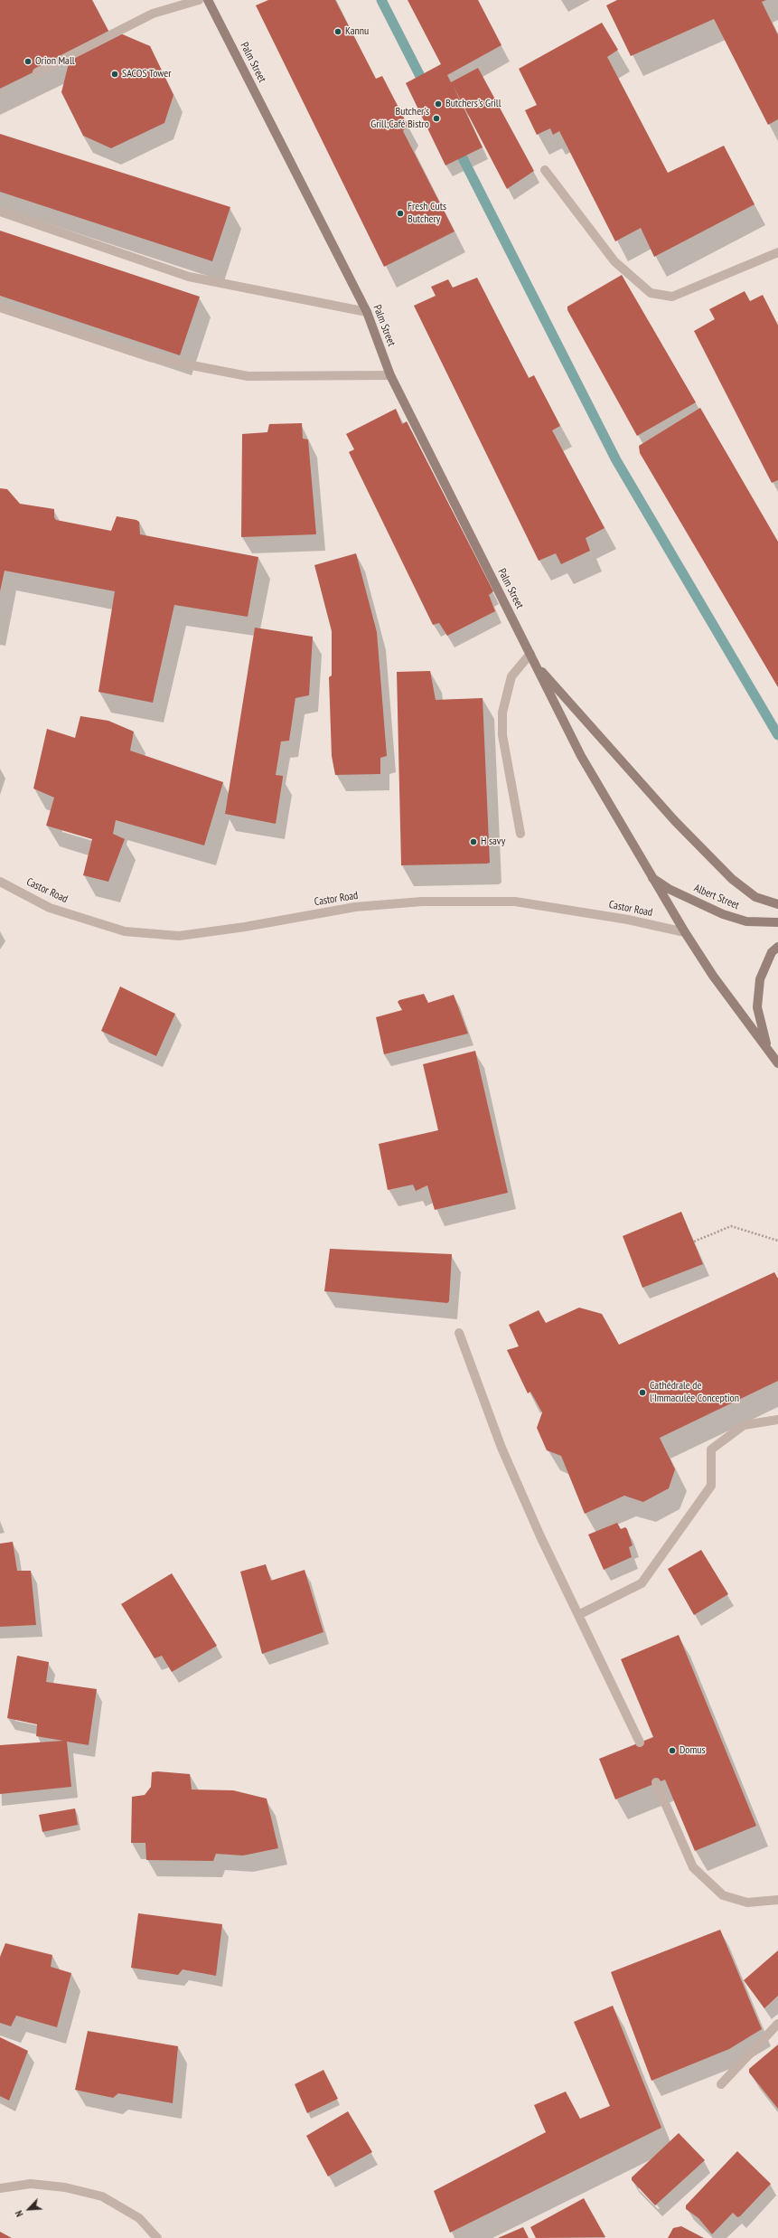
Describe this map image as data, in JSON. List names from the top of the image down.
{
  "streets": {
    "main road": ["Palm Street", "Albert Street"],
    "street": ["Castor Road"]
  },
  "places": [
    "Kannu",
    "Orion Mall",
    "SACOS Tower",
    "Butchers's Grill",
    "Butcher's Grill;Café Bistro",
    "Fresh Cuts Butchery",
    "H savy",
    "Cathédrale de l'Immaculée Conception",
    "Domus"
  ],
  "north": "bottom left"
}
